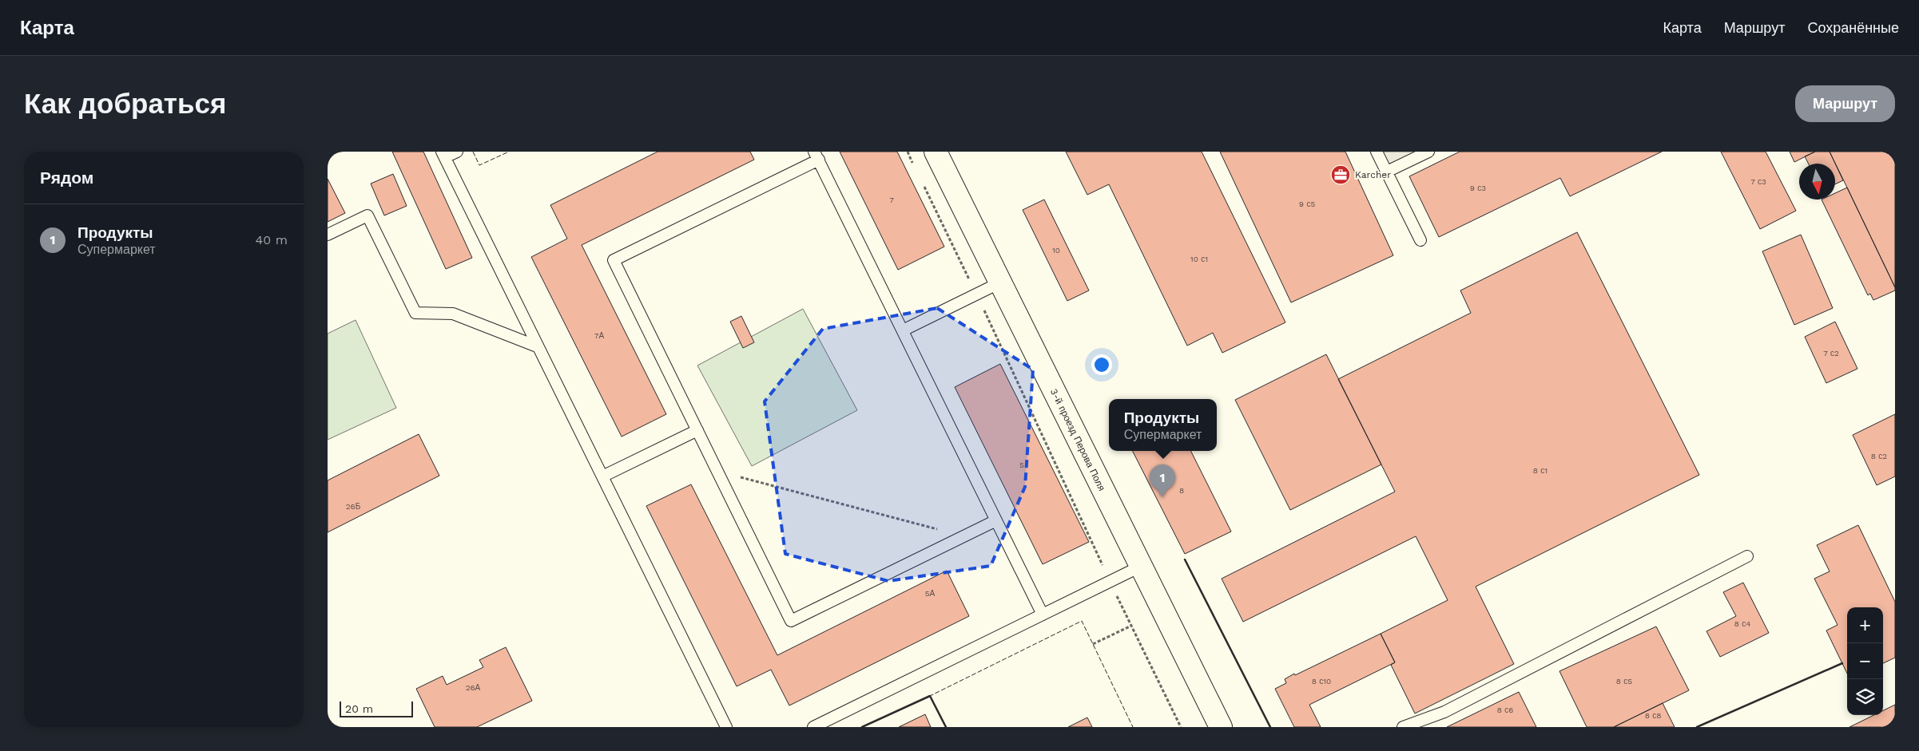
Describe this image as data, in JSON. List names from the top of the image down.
{
  "streets": {
    "street": ["3-й проезд Перова Поля"]
  },
  "places": {
    "office": ["Karcher"]
  },
  "house_numbers": [
    "7 с3",
    "9 с3",
    "7",
    "9 с5",
    "10",
    "10 с1",
    "7А",
    "7 с2",
    "8 с2",
    "5",
    "8 с1",
    "8",
    "26Б",
    "5А",
    "8 с4",
    "8 с10",
    "8 с5",
    "26А",
    "8 с6",
    "8 с8"
  ],
  "scale_bar": "20 m",
  "north": "bottom",
  "page": {
    "header": "Карта",
    "nav": ["Карта", "Маршрут", "Сохранённые"],
    "buttons": "Маршрут",
    "title": "Как добраться",
    "heading": "Рядом",
    "list": [
      {
        "mark": "1",
        "name": "Продукты",
        "note": "Супермаркет",
        "value": "40 m"
      }
    ],
    "popup": ["Продукты", "Супермаркет"],
    "pins": "1",
    "map_buttons": ["+", "−"],
    "scale": "20 m"
  }
}
